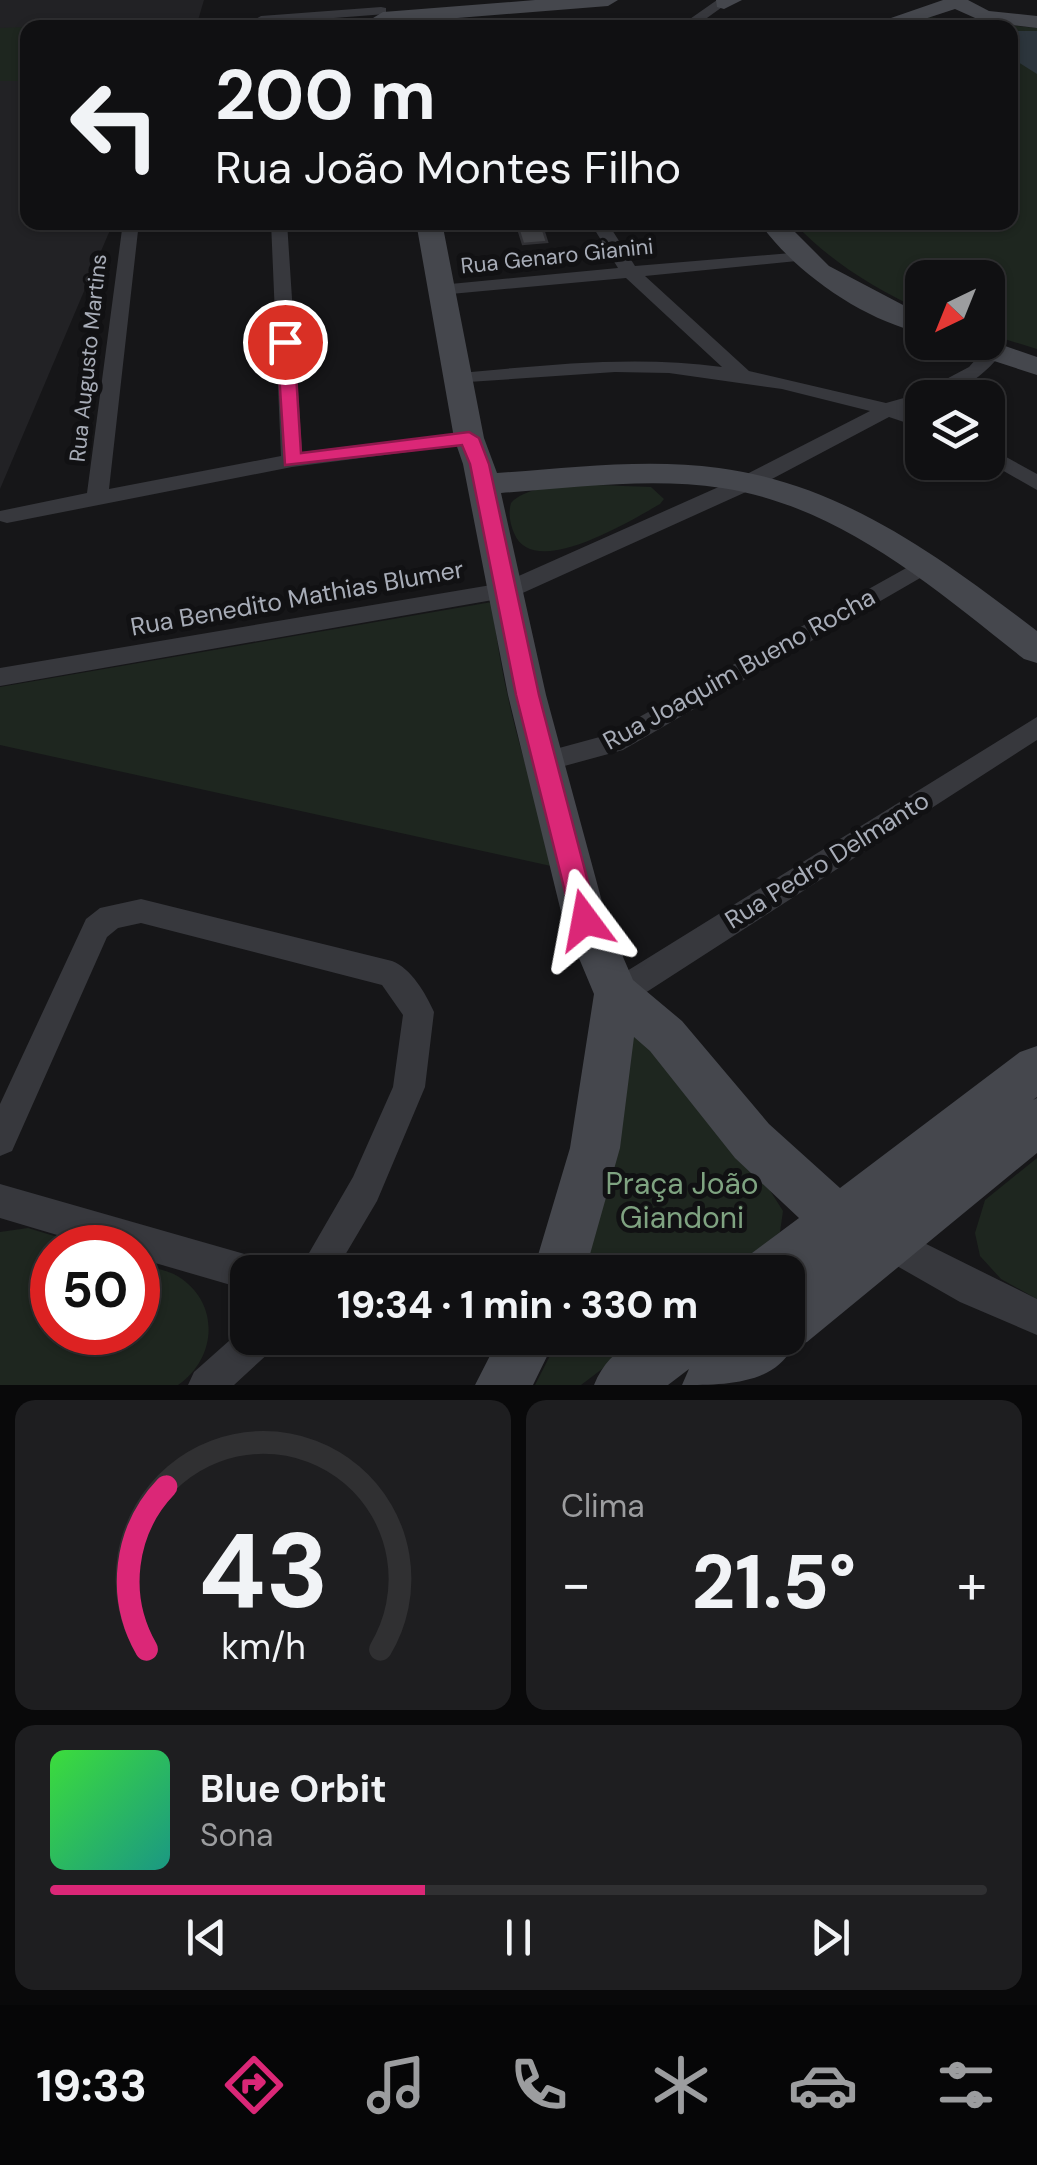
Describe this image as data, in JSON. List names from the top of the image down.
{
  "streets": {
    "street": [
      "Rua Genaro Gianini",
      "Rua Augusto Martins",
      "Rua Benedito Mathias Blumer",
      "Rua Joaquim Bueno Rocha",
      "Rua Pedro Delmanto"
    ]
  },
  "parks": ["Praça João Giandoni"],
  "north": "bottom left",
  "page": {
    "turn": ["200 m", "Rua João Montes Filho"],
    "limit": "50",
    "trip": "19:34 · 1 min · 330 m",
    "tile": "Clima",
    "heat": ["−", "21.5°", "+"],
    "song": ["Blue Orbit", "Sona"],
    "tabs": "19:33",
    "gauge": ["43", "km/h"]
  }
}
